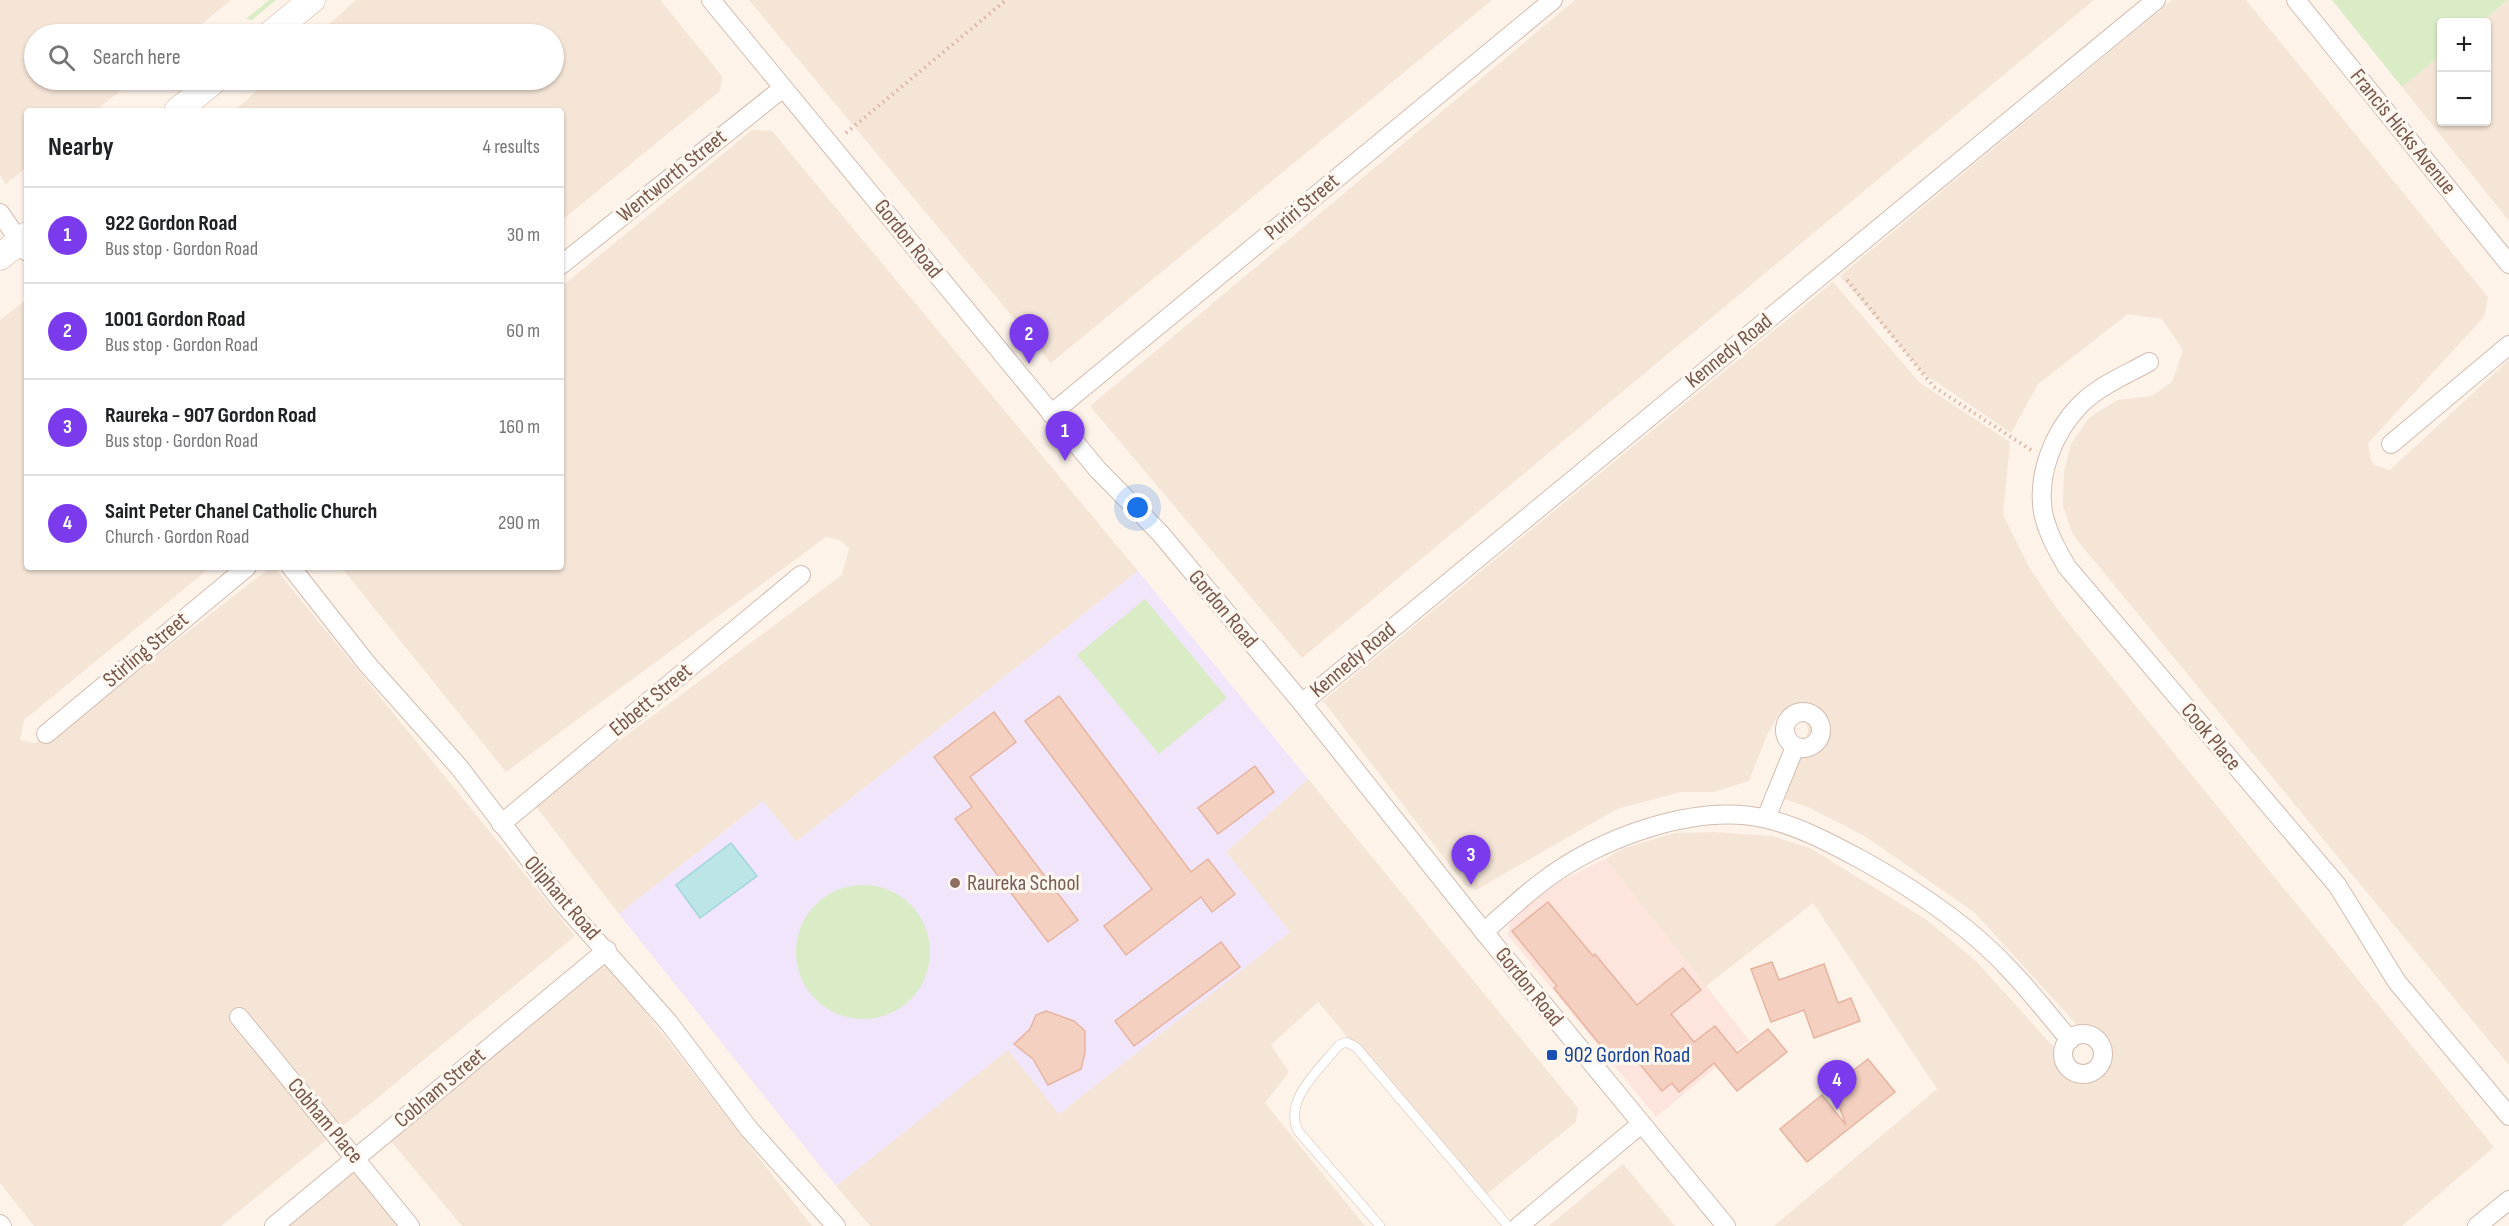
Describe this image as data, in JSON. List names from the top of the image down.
{
  "streets": {
    "street": [
      "Francis Hicks Avenue",
      "Wentworth Street",
      "Puriri Street",
      "Gordon Road",
      "Kennedy Road",
      "Stirling Street",
      "Ebbett Street",
      "Cook Place",
      "Oliphant Road",
      "Cobham Street",
      "Cobham Place"
    ]
  },
  "crossings": [
    ["Wentworth Street", "Gordon Road"],
    ["Puriri Street", "Gordon Road"],
    ["Gordon Road", "Kennedy Road"],
    ["Ebbett Street", "Oliphant Road"],
    ["Oliphant Road", "Cobham Street"],
    ["Cobham Street", "Cobham Place"]
  ],
  "places": {
    "other": ["Raureka School"],
    "transit": ["902 Gordon Road"]
  },
  "page": {
    "map_buttons": ["+", "−"],
    "search": "Search here",
    "heading": ["Nearby", "4 results"],
    "list": [
      {
        "mark": "1",
        "name": "922 Gordon Road",
        "note": "Bus stop · Gordon Road",
        "value": "30 m"
      },
      {
        "mark": "2",
        "name": "1001 Gordon Road",
        "note": "Bus stop · Gordon Road",
        "value": "60 m"
      },
      {
        "mark": "3",
        "name": "Raureka - 907 Gordon Road",
        "note": "Bus stop · Gordon Road",
        "value": "160 m"
      },
      {
        "mark": "4",
        "name": "Saint Peter Chanel Catholic Church",
        "note": "Church · Gordon Road",
        "value": "290 m"
      }
    ],
    "pins": [
      "2",
      "1",
      "3",
      "4"
    ]
  }
}
